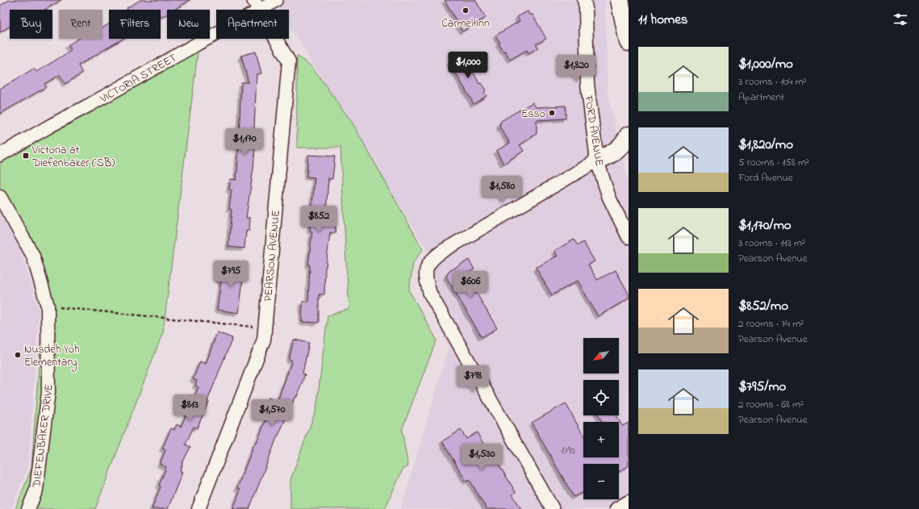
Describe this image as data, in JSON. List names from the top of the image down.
{
  "streets": {
    "street": [
      "VICTORIA STREET",
      "FORD AVENUE",
      "PEARSON AVENUE",
      "DIEFENBAKER DRIVE"
    ]
  },
  "crossings": [
    ["VICTORIA STREET", "PEARSON AVENUE"]
  ],
  "places": {
    "other": ["Carmel Inn", "Esso", "Nusdeh Yoh Elementary"],
    "transit": ["Victoria at Diefenbaker (SB)"]
  },
  "house_numbers": ["1790"],
  "north": "bottom left",
  "page": {
    "heading": "11 homes",
    "chip": [
      "Buy",
      "Rent",
      "Filters",
      "New",
      "Apartment"
    ],
    "list": [
      {
        "name": "$1,000/mo",
        "note": "3 rooms · 104 m² · Apartment"
      },
      {
        "name": "$1,820/mo",
        "note": "5 rooms · 158 m² · Ford Avenue"
      },
      {
        "name": "$1,170/mo",
        "note": "3 rooms · 113 m² · Pearson Avenue"
      },
      {
        "name": "$852/mo",
        "note": "2 rooms · 74 m² · Pearson Avenue"
      },
      {
        "name": "$795/mo",
        "note": "2 rooms · 68 m² · Pearson Avenue"
      }
    ],
    "price": [
      "$1,000",
      "$1,820",
      "$1,170",
      "$1,580",
      "$852",
      "$795",
      "$606",
      "$798",
      "$813",
      "$1,570",
      "$1,530"
    ],
    "map_buttons": ["+", "−"]
  }
}
